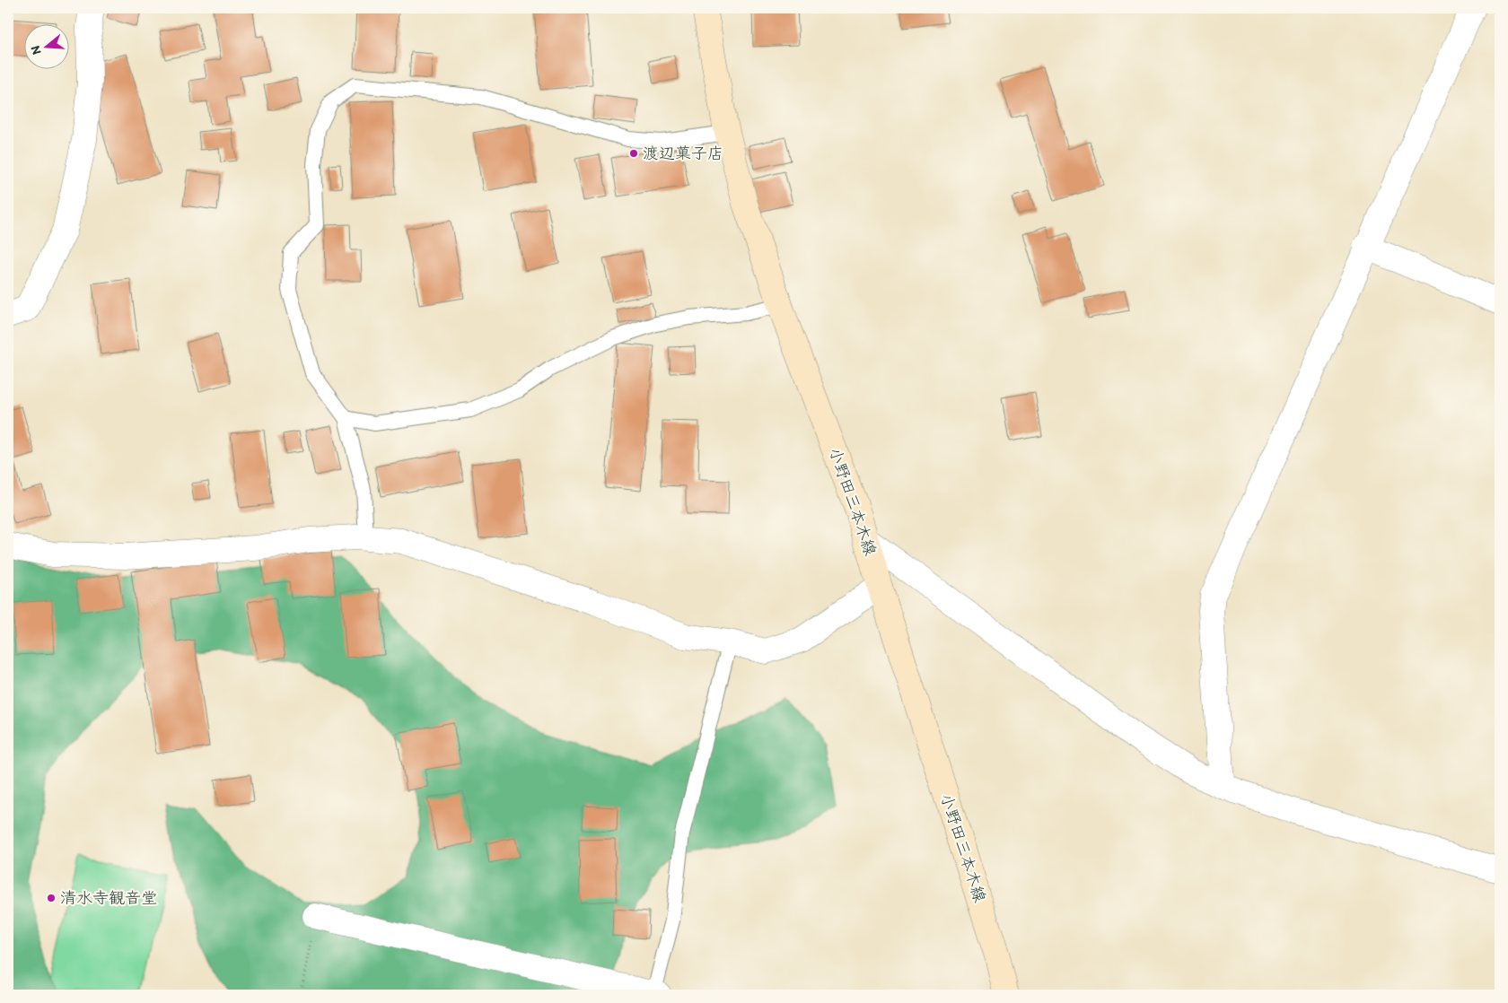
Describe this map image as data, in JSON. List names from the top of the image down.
{
  "streets": {
    "main road": ["小野田三本木線"]
  },
  "places": ["渡辺菓子店", "清水寺観音堂"],
  "north": "left"
}
